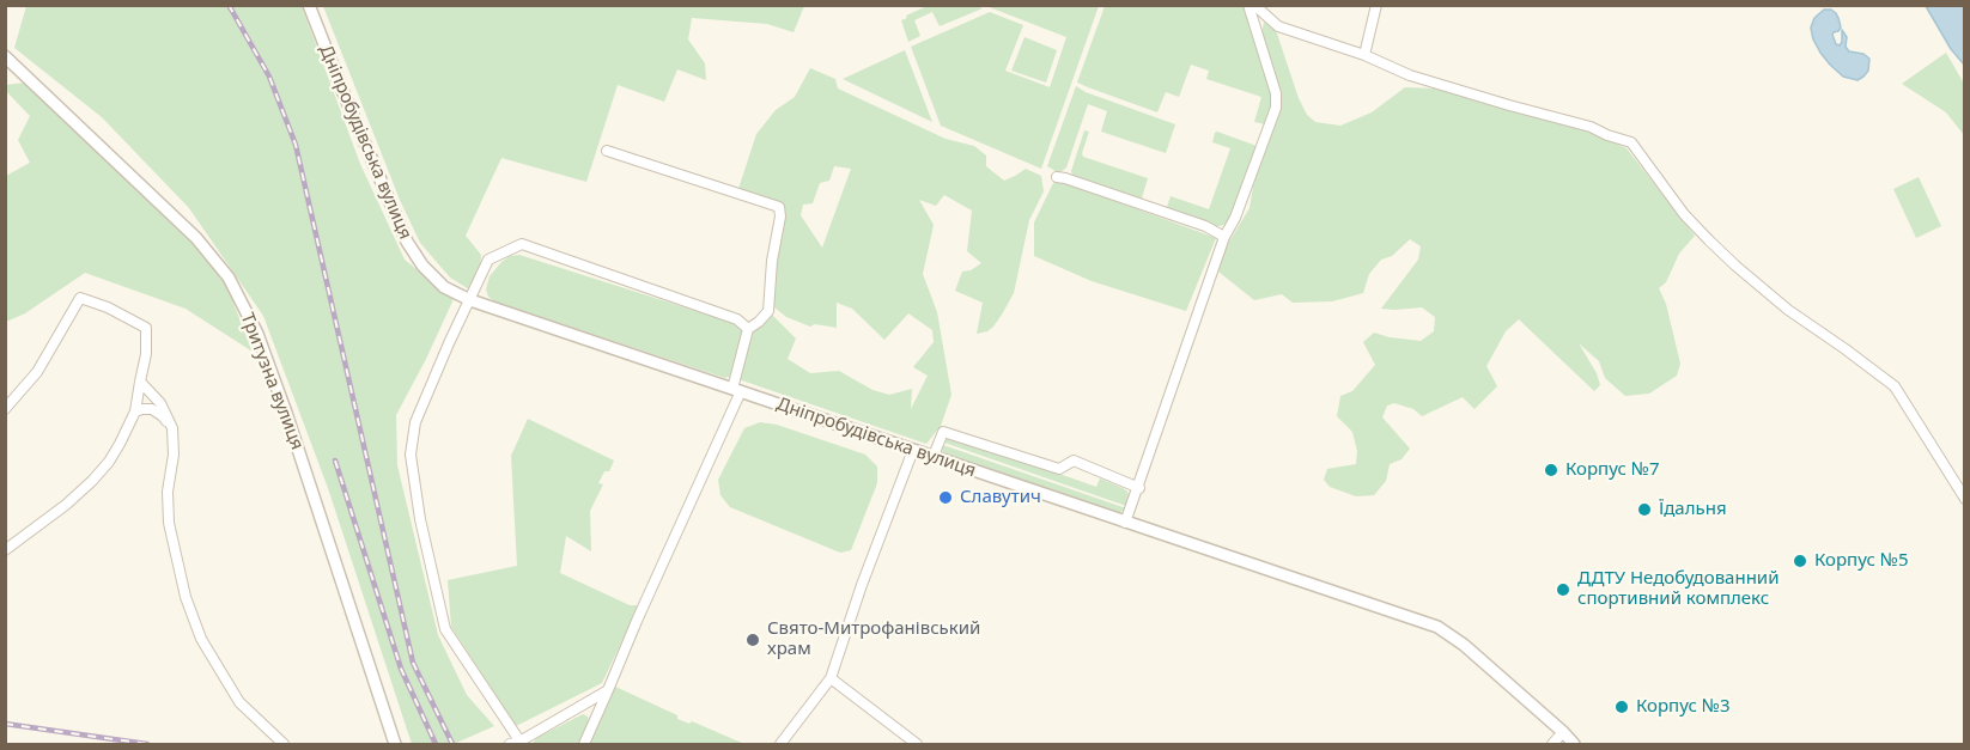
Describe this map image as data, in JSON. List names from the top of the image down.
{
  "streets": {
    "street": ["Дніпробудівська вулиця", "Тритузна вулиця"]
  },
  "places": [
    "Корпус №7",
    "Славутич",
    "Їдальня",
    "Корпус №5",
    "ДДТУ Недобудованний спортивний комплекс",
    "Свято-Митрофанівський храм",
    "Корпус №3"
  ]
}
